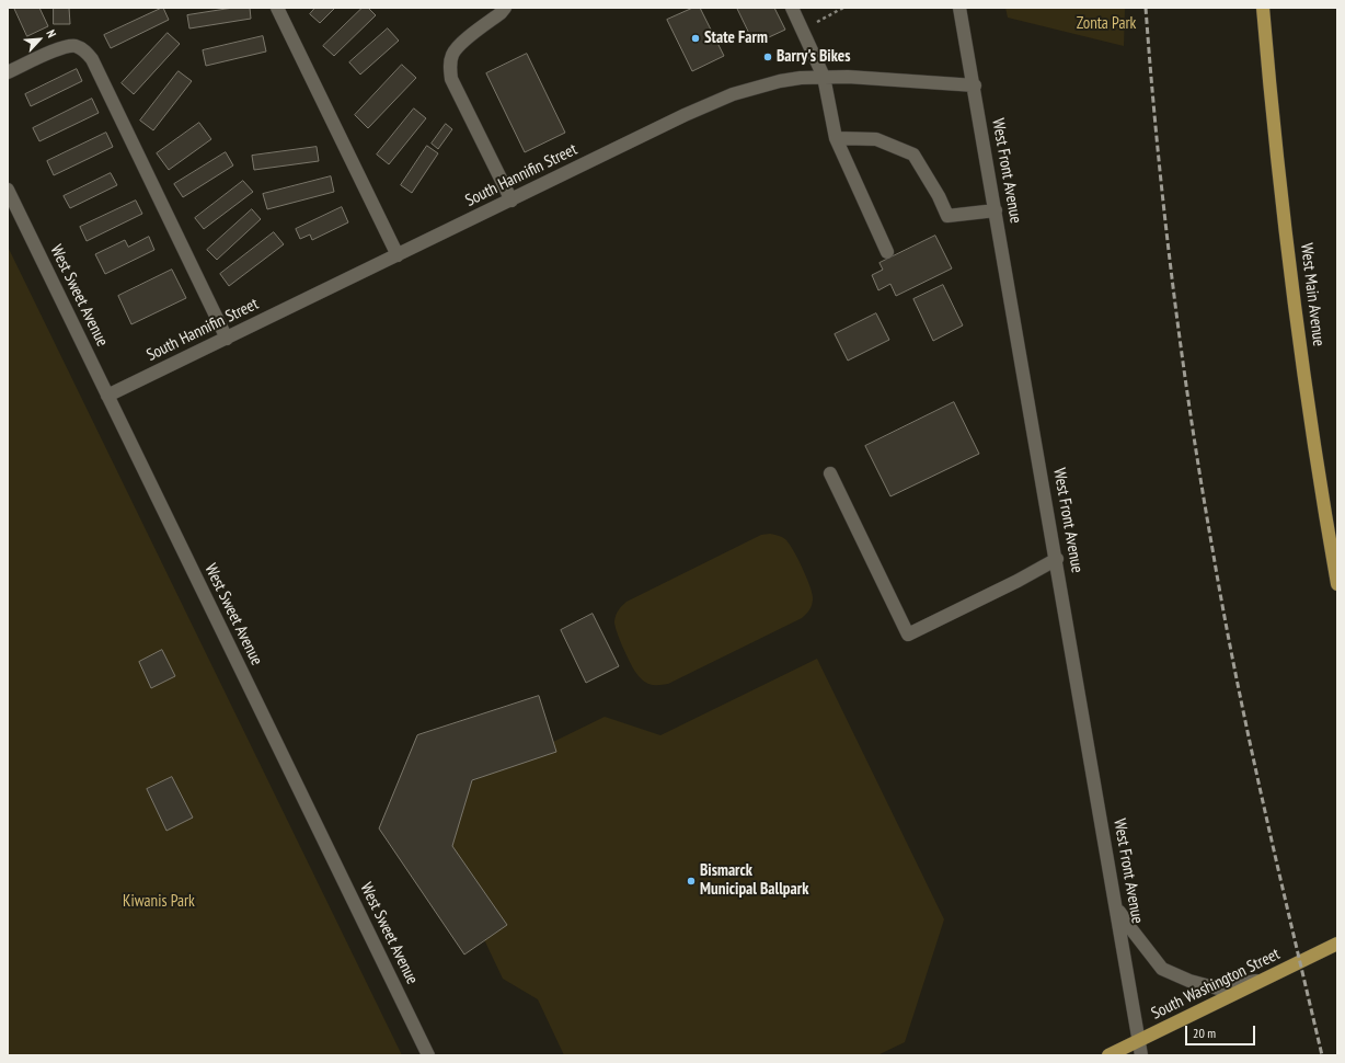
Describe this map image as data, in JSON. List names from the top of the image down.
{
  "streets": {
    "main road": ["West Main Avenue", "South Washington Street"],
    "street": ["West Front Avenue", "South Hannifin Street", "West Sweet Avenue"]
  },
  "crossings": [
    ["West Front Avenue", "South Hannifin Street"],
    ["West Front Avenue", "South Washington Street"],
    ["South Hannifin Street", "West Sweet Avenue"]
  ],
  "parks": ["Zonta Park", "Kiwanis Park"],
  "places": ["State Farm", "Barry's Bikes", "Bismarck Municipal Ballpark"],
  "scale_bar": "20 m",
  "north": "top right"
}
